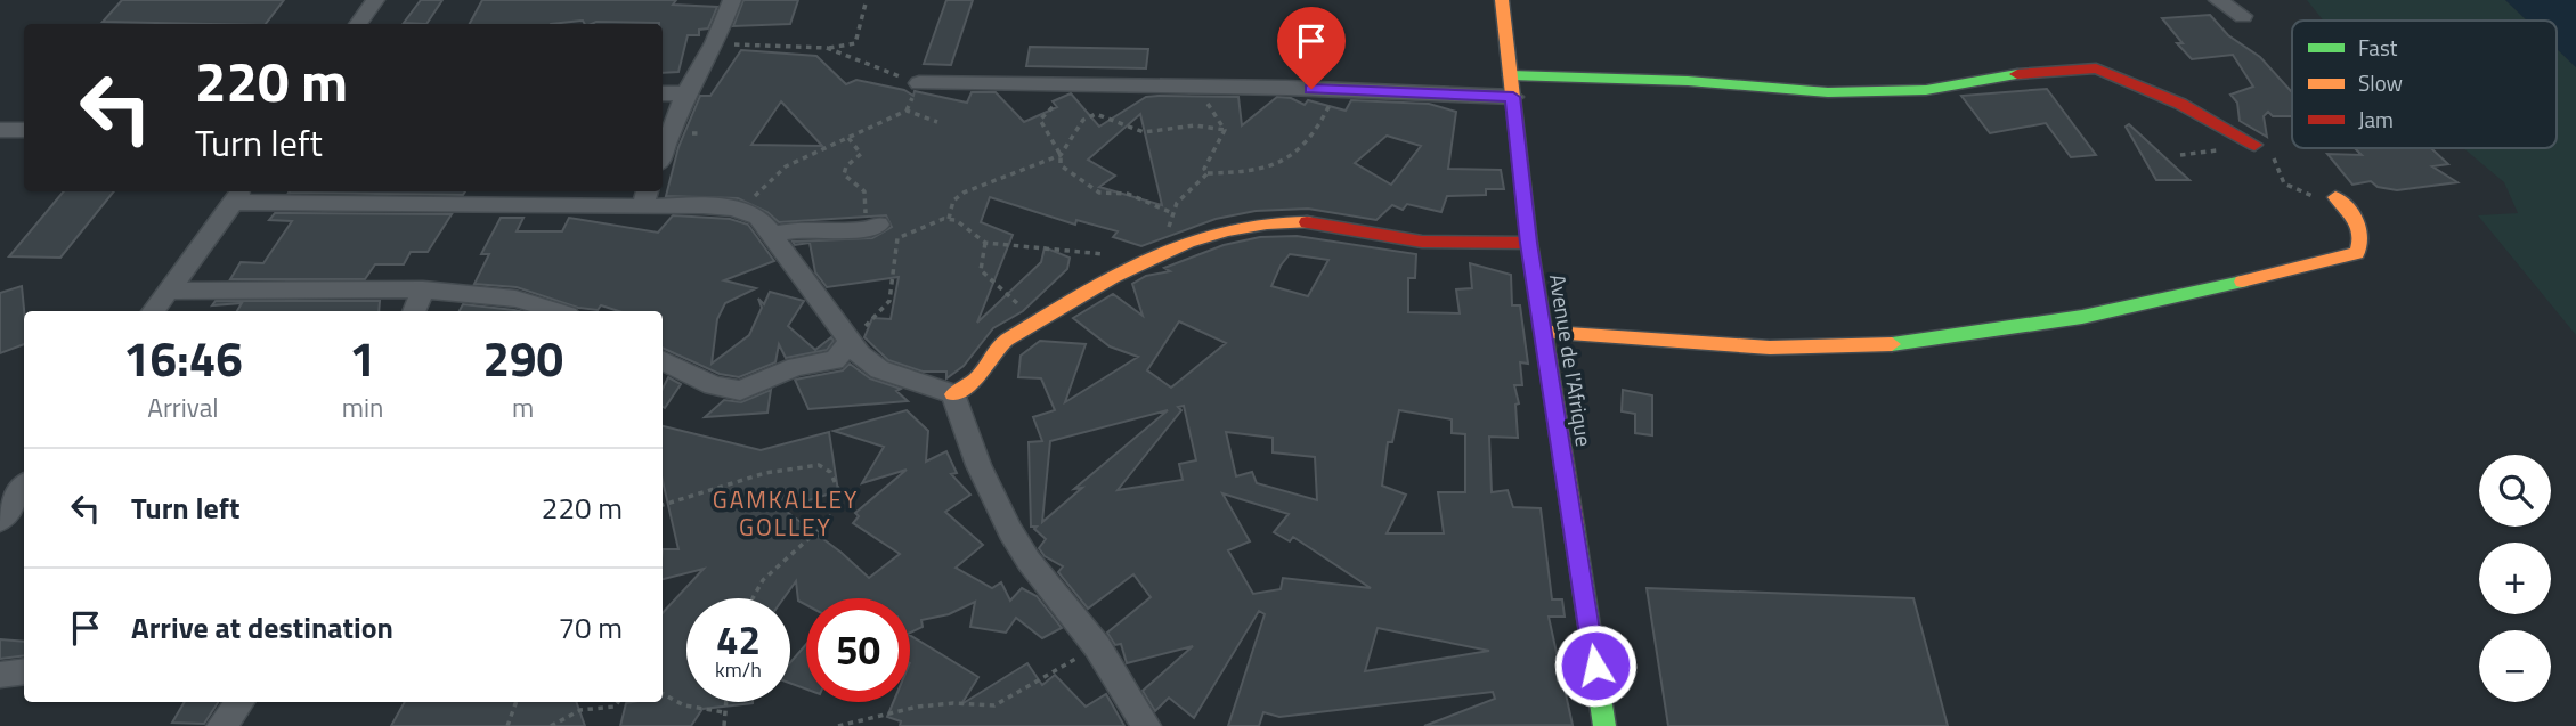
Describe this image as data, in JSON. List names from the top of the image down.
{
  "streets": {
    "street": ["Avenue de l'Afrique"]
  },
  "districts": ["GAMKALLEY GOLLEY"],
  "legend": ["Fast", "Slow", "Jam"],
  "page": {
    "turn": ["220 m", "Turn left"],
    "eta": [
      "16:46",
      "Arrival",
      "1",
      "min",
      "290",
      "m"
    ],
    "list": [
      {
        "name": "Turn left",
        "value": "220 m"
      },
      {
        "name": "Arrive at destination",
        "value": "70 m"
      }
    ],
    "map_buttons": ["+", "−"],
    "speed": "42 km/h",
    "limit": "50"
  }
}
